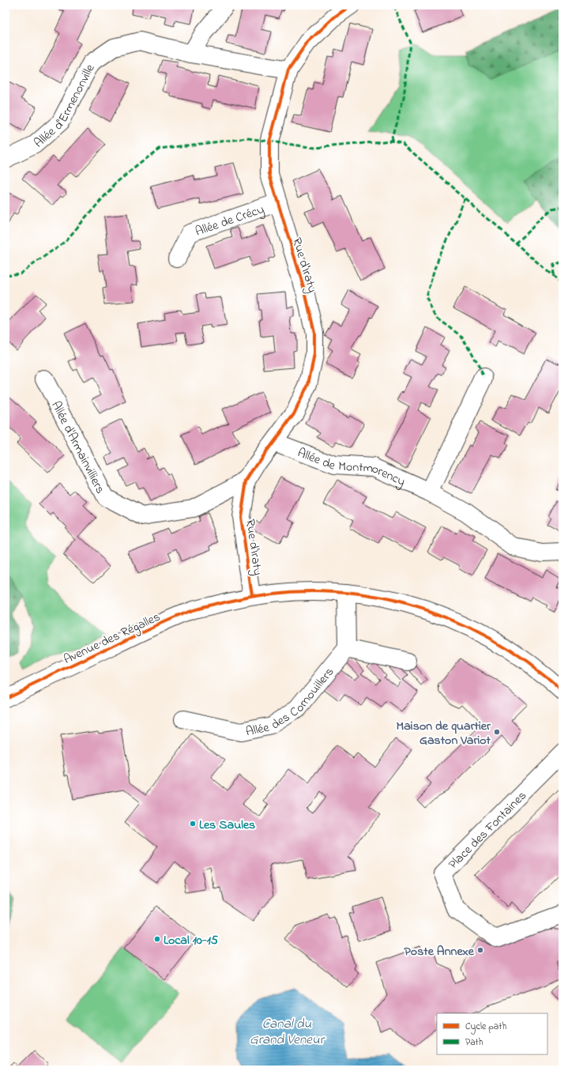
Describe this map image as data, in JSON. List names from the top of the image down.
{
  "streets": {
    "street": [
      "Allée d'Ermenonville",
      "Allée de Crécy",
      "Rue d'Iraty",
      "Allée d'Armainvilliers",
      "Allée de Montmorency",
      "Avenue des Régalles",
      "Allée des Cornouillers",
      "Place des Fontaines"
    ]
  },
  "crossings": [
    ["Allée d'Ermenonville", "Rue d'Iraty"],
    ["Allée de Crécy", "Rue d'Iraty"],
    ["Rue d'Iraty", "Allée d'Armainvilliers"],
    ["Rue d'Iraty", "Allée de Montmorency"],
    ["Rue d'Iraty", "Avenue des Régalles"]
  ],
  "water": ["Canal du Grand Veneur"],
  "places": [
    "Maison de quartier Gaston Variot",
    "Les Saules",
    "Local 10-15",
    "Poste Annexe"
  ],
  "legend": ["Cycle path", "Path"]
}
